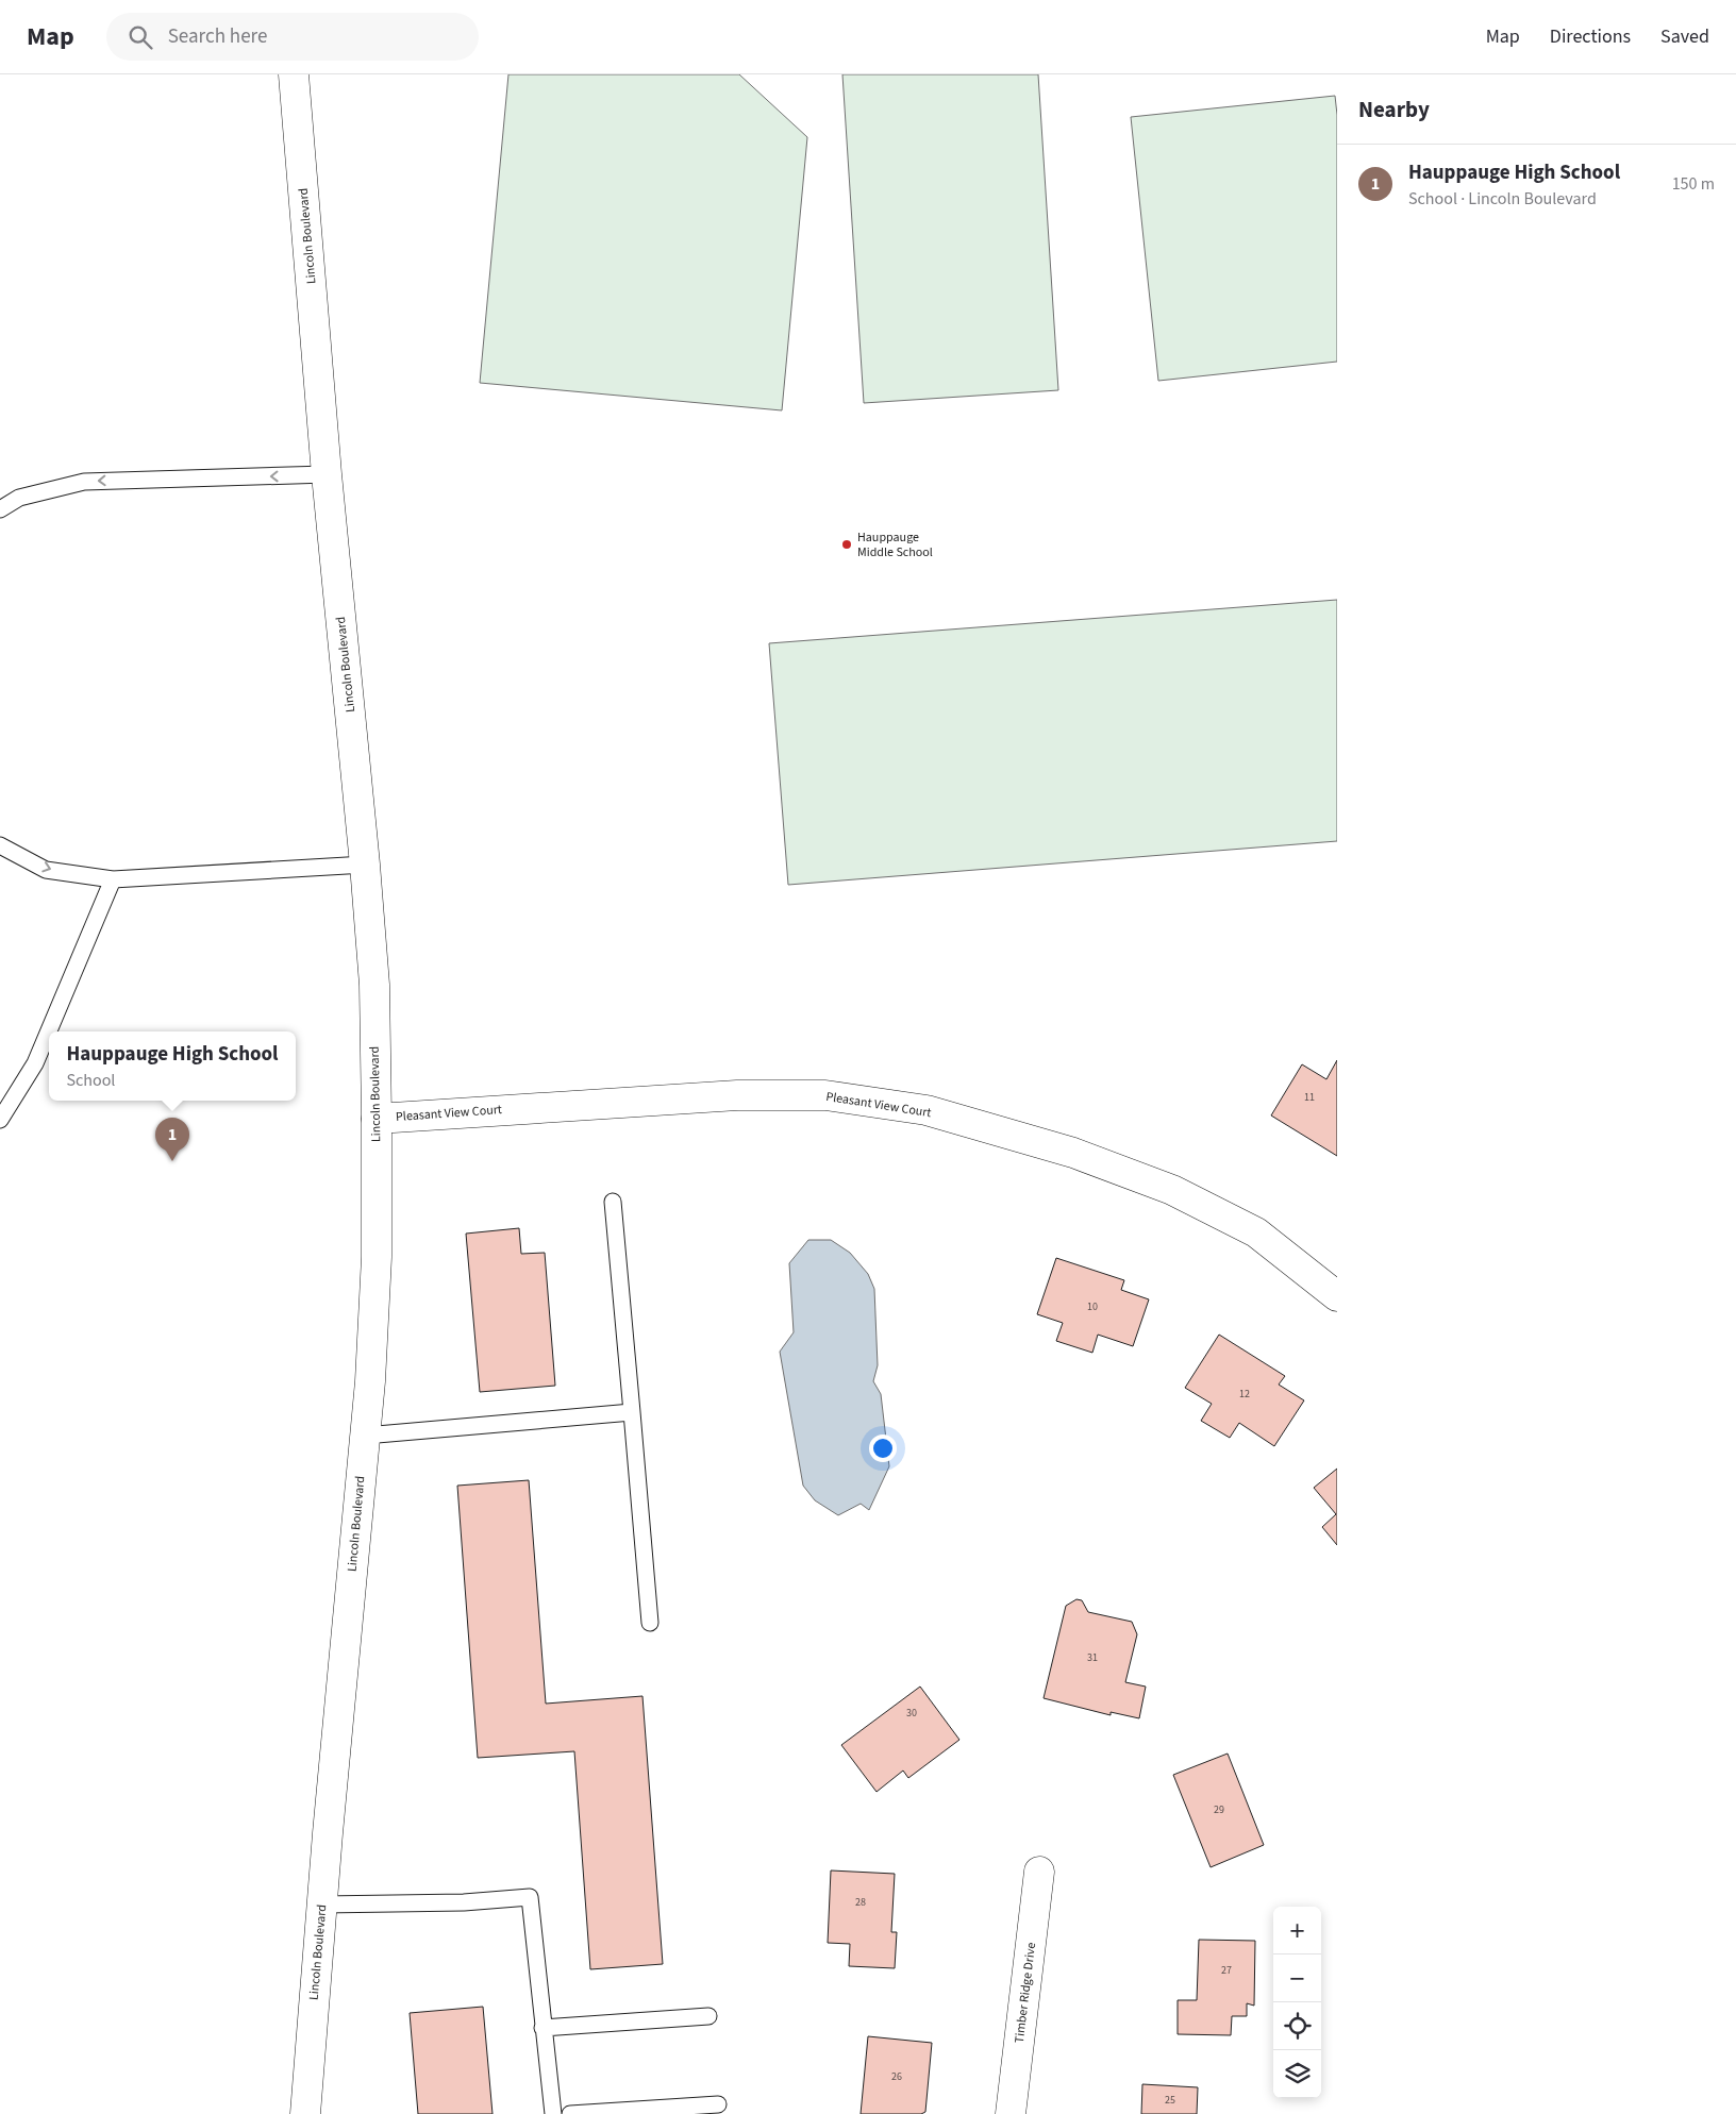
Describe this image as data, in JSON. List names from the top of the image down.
{
  "streets": {
    "street": ["Lincoln Boulevard", "Pleasant View Court", "Timber Ridge Drive"]
  },
  "crossings": [
    ["Lincoln Boulevard", "Pleasant View Court"]
  ],
  "places": ["Hauppauge Middle School"],
  "house_numbers": [
    "11",
    "10",
    "12",
    "31",
    "30",
    "29",
    "28",
    "27",
    "26",
    "25"
  ],
  "page": {
    "header": "Map",
    "search": "Search here",
    "nav": ["Map", "Directions", "Saved"],
    "heading": "Nearby",
    "list": [
      {
        "mark": "1",
        "name": "Hauppauge High School",
        "note": "School · Lincoln Boulevard",
        "value": "150 m"
      }
    ],
    "popup": ["Hauppauge High School", "School"],
    "pins": "1",
    "map_buttons": ["+", "−"]
  }
}
